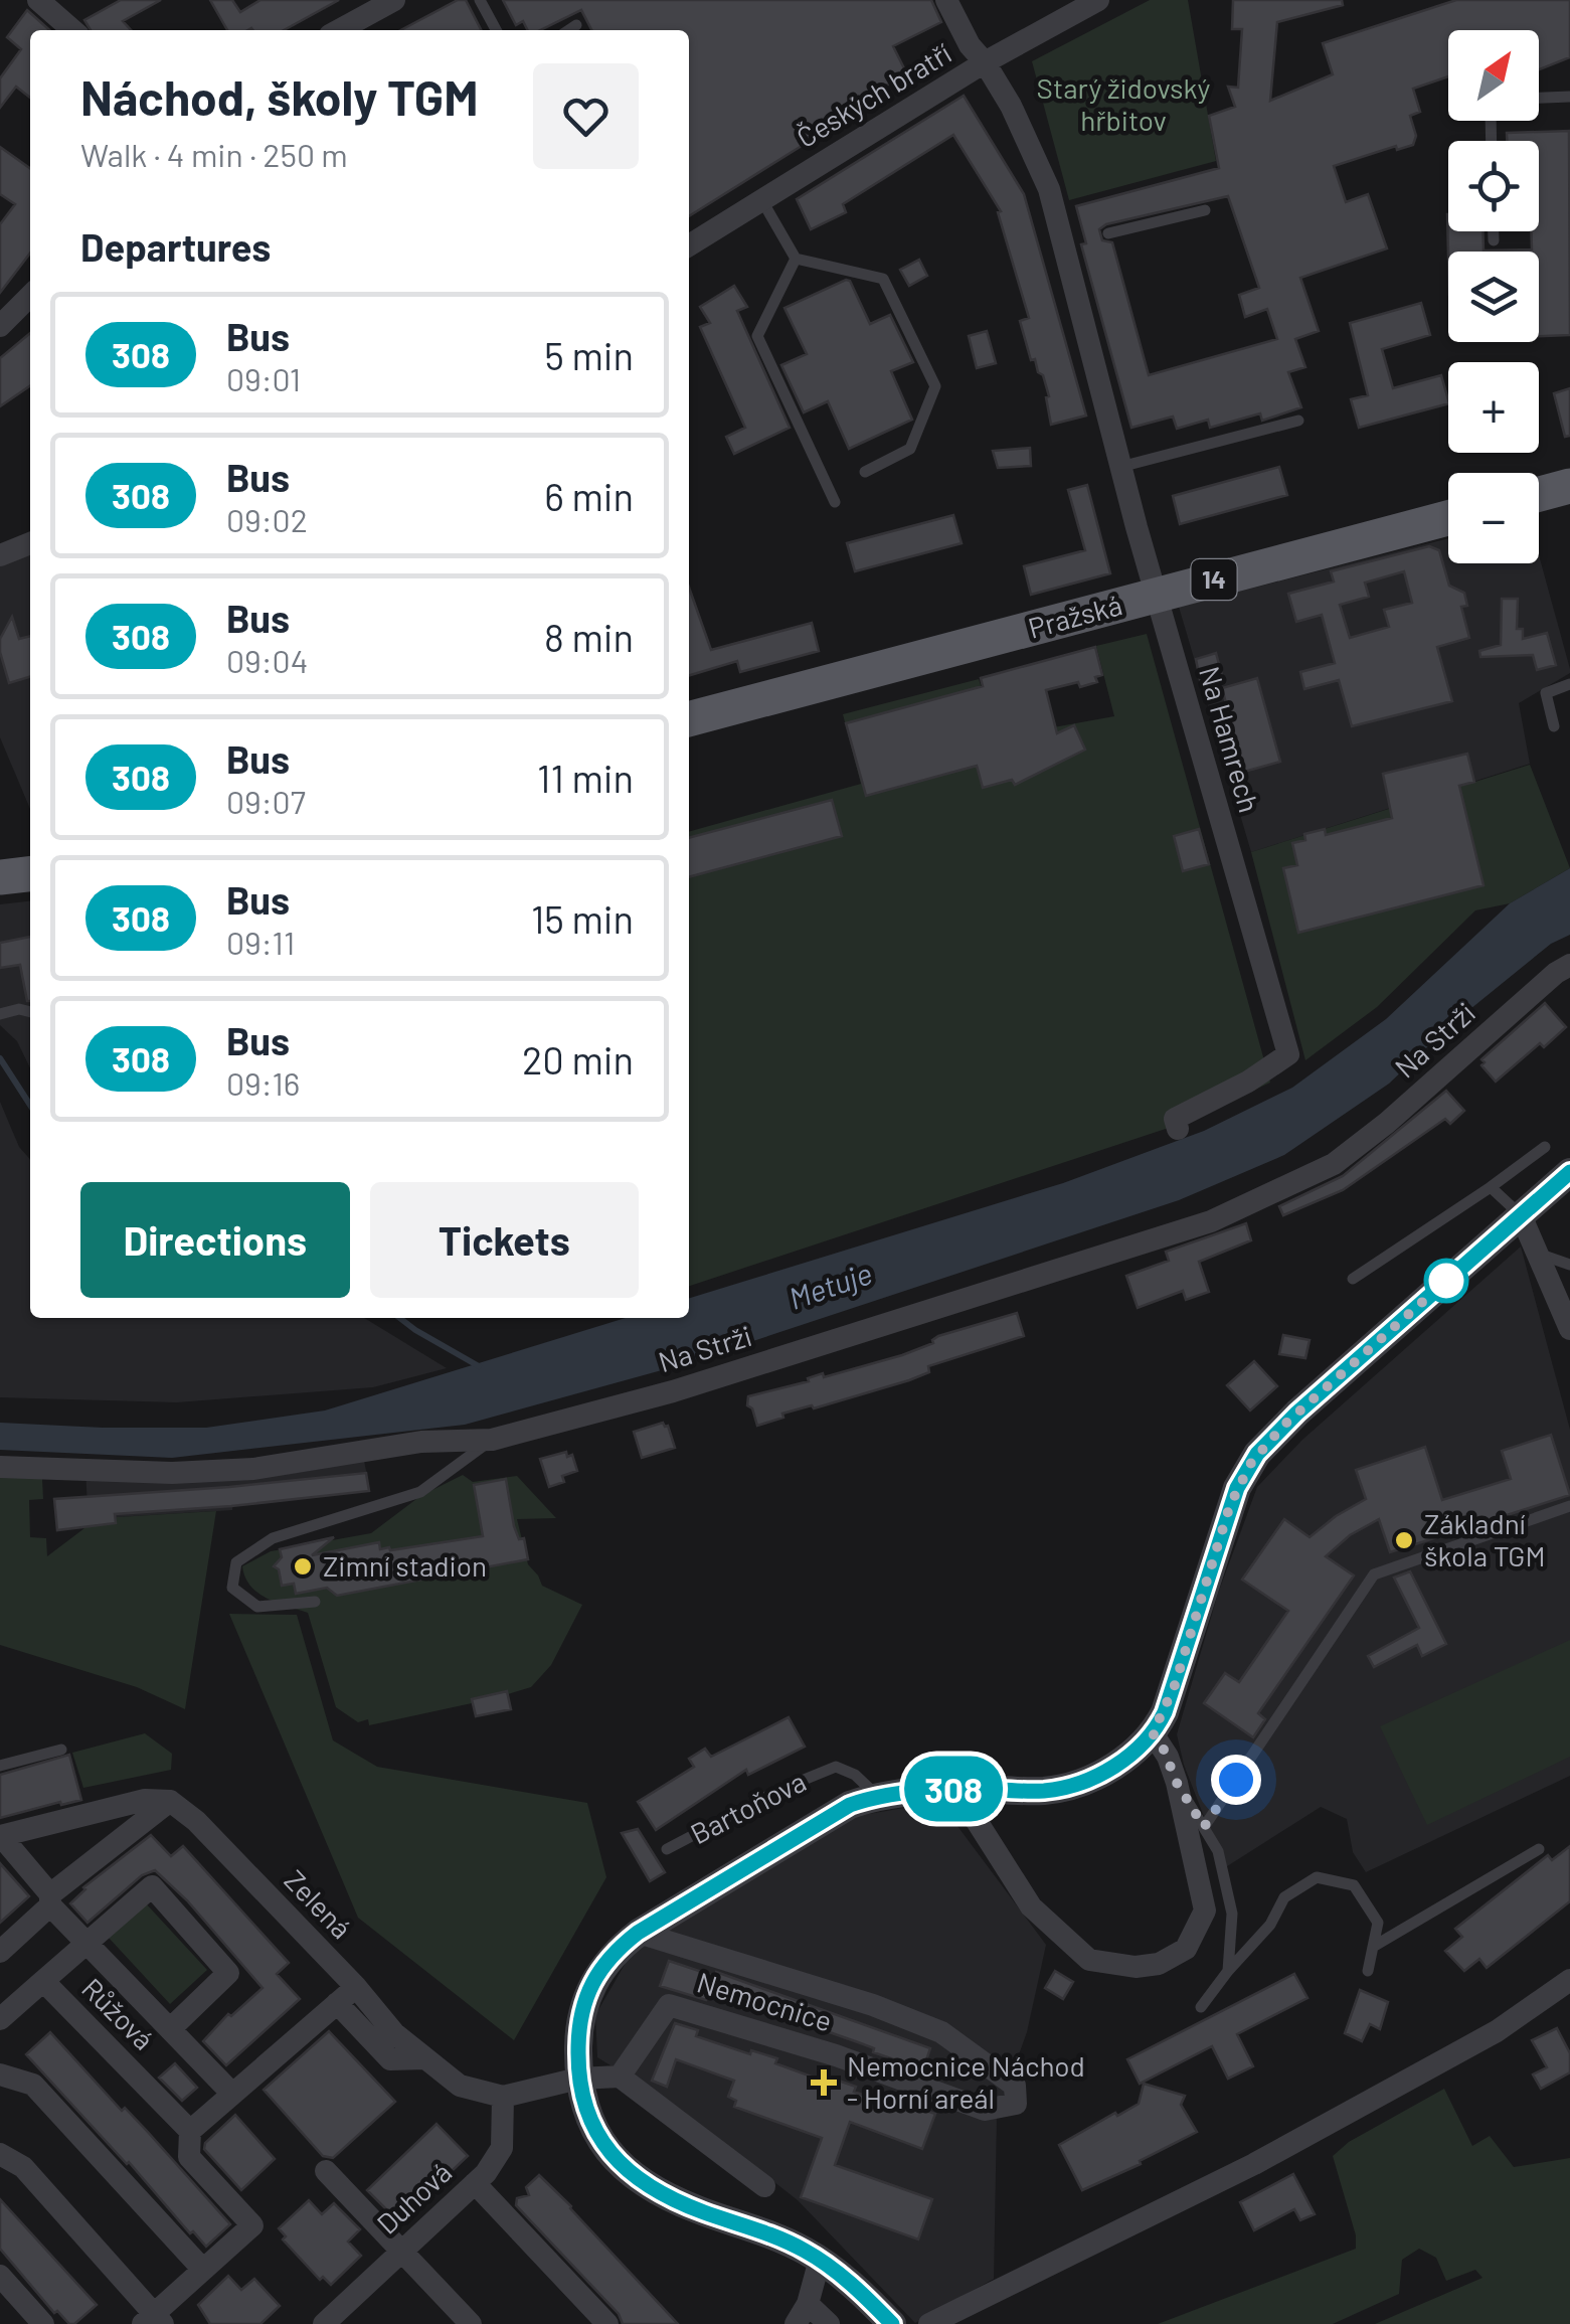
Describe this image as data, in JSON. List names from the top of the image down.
{
  "streets": {
    "main road": ["14", "Pražská"],
    "street": [
      "Českých bratří",
      "Na Hamrech",
      "Na Strži",
      "Bartoňova",
      "Zelená",
      "Nemocnice",
      "Růžová",
      "Duhová"
    ]
  },
  "crossings": [
    ["Českých bratří", "Na Hamrech"],
    ["Pražská", "Na Hamrech"],
    ["Bartoňova", "Nemocnice"],
    ["Zelená", "Duhová"]
  ],
  "water": ["Metuje"],
  "parks": ["Starý židovský hřbitov"],
  "places": {
    "other": ["Základní škola TGM", "Zimní stadion"],
    "health": ["Nemocnice Náchod - Horní areál"]
  },
  "lines": ["bus line 308"],
  "north": "top right",
  "page": {
    "on_map": "308",
    "map_buttons": ["+", "−"],
    "heading": [
      ["Náchod, školy TGM", "Walk · 4 min · 250 m"],
      "Departures"
    ],
    "list": [
      {
        "mark": "308",
        "name": "Bus",
        "note": "09:01",
        "value": "5 min"
      },
      {
        "mark": "308",
        "name": "Bus",
        "note": "09:02",
        "value": "6 min"
      },
      {
        "mark": "308",
        "name": "Bus",
        "note": "09:04",
        "value": "8 min"
      },
      {
        "mark": "308",
        "name": "Bus",
        "note": "09:07",
        "value": "11 min"
      },
      {
        "mark": "308",
        "name": "Bus",
        "note": "09:11",
        "value": "15 min"
      },
      {
        "mark": "308",
        "name": "Bus",
        "note": "09:16",
        "value": "20 min"
      }
    ],
    "buttons": ["Directions", "Tickets"]
  }
}
